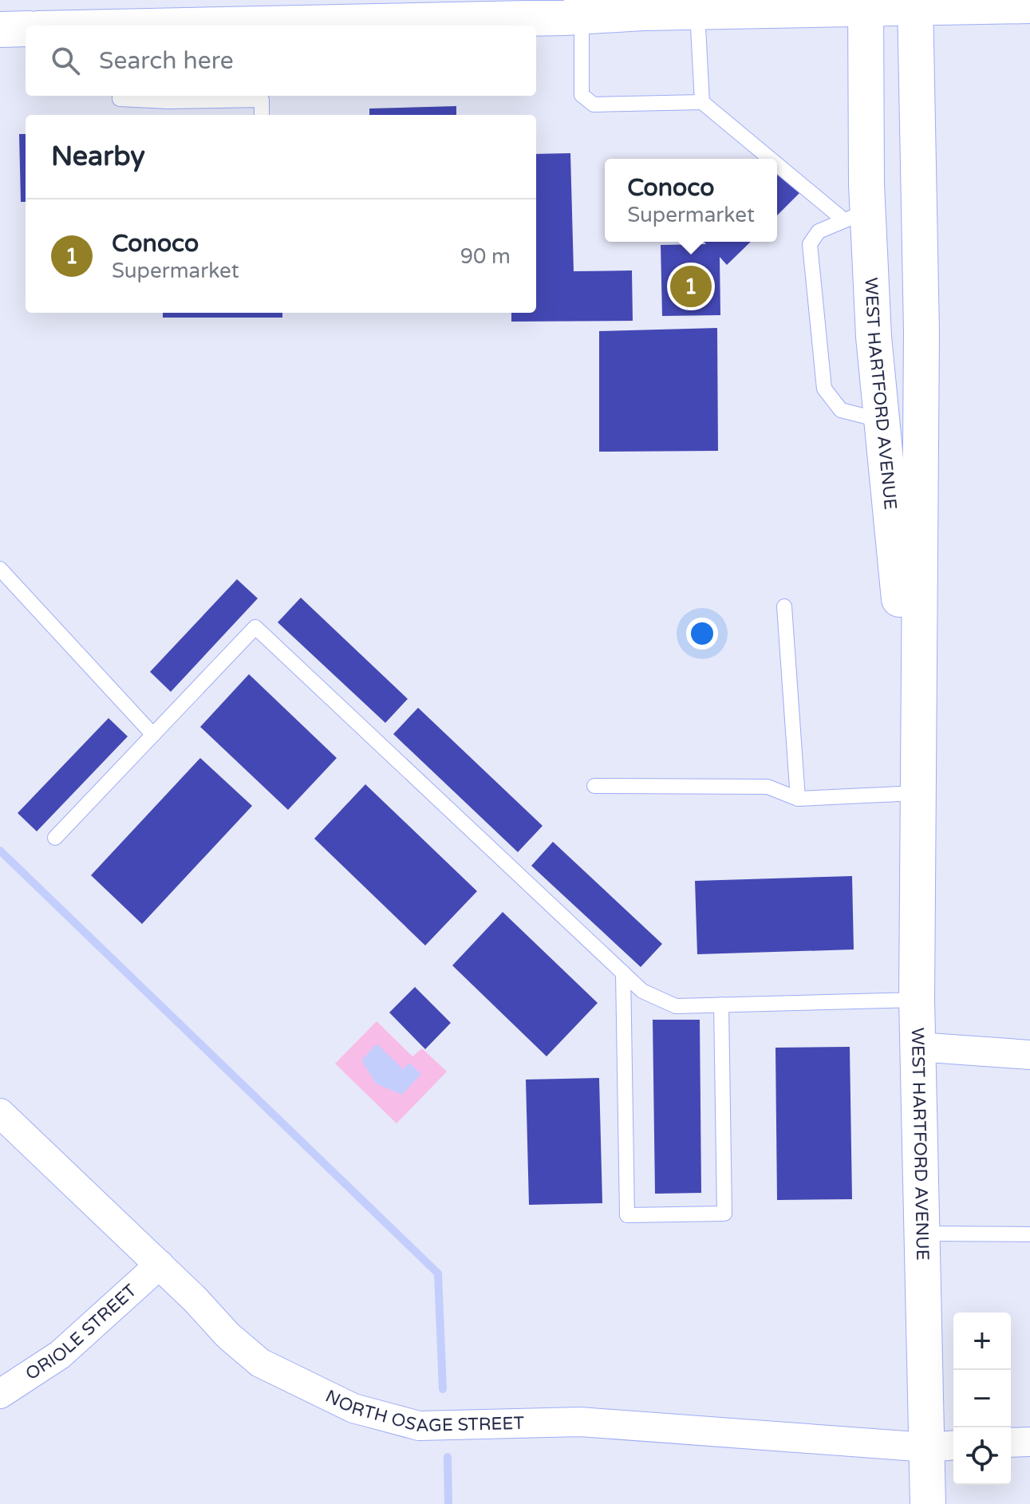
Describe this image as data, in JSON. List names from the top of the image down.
{
  "streets": {
    "main road": ["WEST HARTFORD AVENUE"],
    "street": ["ORIOLE STREET", "NORTH OSAGE STREET"]
  },
  "crossings": [
    ["WEST HARTFORD AVENUE", "NORTH OSAGE STREET"],
    ["ORIOLE STREET", "NORTH OSAGE STREET"]
  ],
  "page": {
    "search": "Search here",
    "heading": "Nearby",
    "popup": ["Conoco", "Supermarket"],
    "list": [
      {
        "mark": "1",
        "name": "Conoco",
        "note": "Supermarket",
        "value": "90 m"
      }
    ],
    "pins": "1",
    "map_buttons": ["+", "−"]
  }
}
